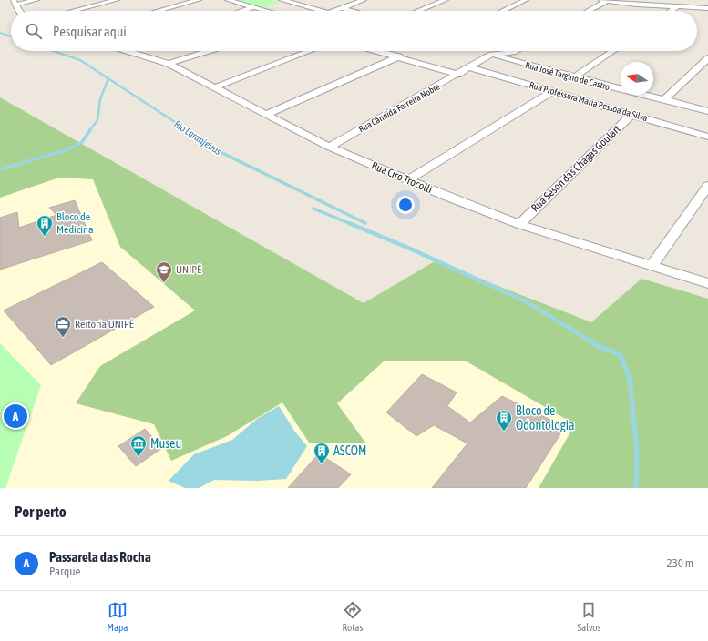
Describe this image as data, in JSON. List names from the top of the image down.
{
  "streets": {
    "street": [
      "Rua José Targino de Castro",
      "Rua Professora Maria Pessoa da Silva",
      "Rua Cândida Ferreira Nobre",
      "Rua Seson das Chagas Goulart",
      "Rua Ciro Trocolli"
    ]
  },
  "crossings": [
    ["Rua José Targino de Castro", "Rua Cândida Ferreira Nobre"],
    ["Rua Professora Maria Pessoa da Silva", "Rua Cândida Ferreira Nobre"],
    ["Rua Professora Maria Pessoa da Silva", "Rua Seson das Chagas Goulart"],
    ["Rua Cândida Ferreira Nobre", "Rua Ciro Trocolli"],
    ["Rua Seson das Chagas Goulart", "Rua Ciro Trocolli"]
  ],
  "water": ["Rio Laranjeiras"],
  "places": {
    "building": ["Bloco de Medicina", "Bloco de Odontologia", "ASCOM"],
    "school or university": ["UNIPÊ"],
    "office": ["Reitoria UNIPÊ"],
    "museum": ["Museu"]
  },
  "north": "left",
  "page": {
    "search": "Pesquisar aqui",
    "pins": "A",
    "heading": "Por perto",
    "list": [
      {
        "mark": "A",
        "name": "Passarela das Rocha",
        "note": "Parque",
        "value": "230 m"
      }
    ],
    "nav": ["Mapa", "Rotas", "Salvos"]
  }
}
